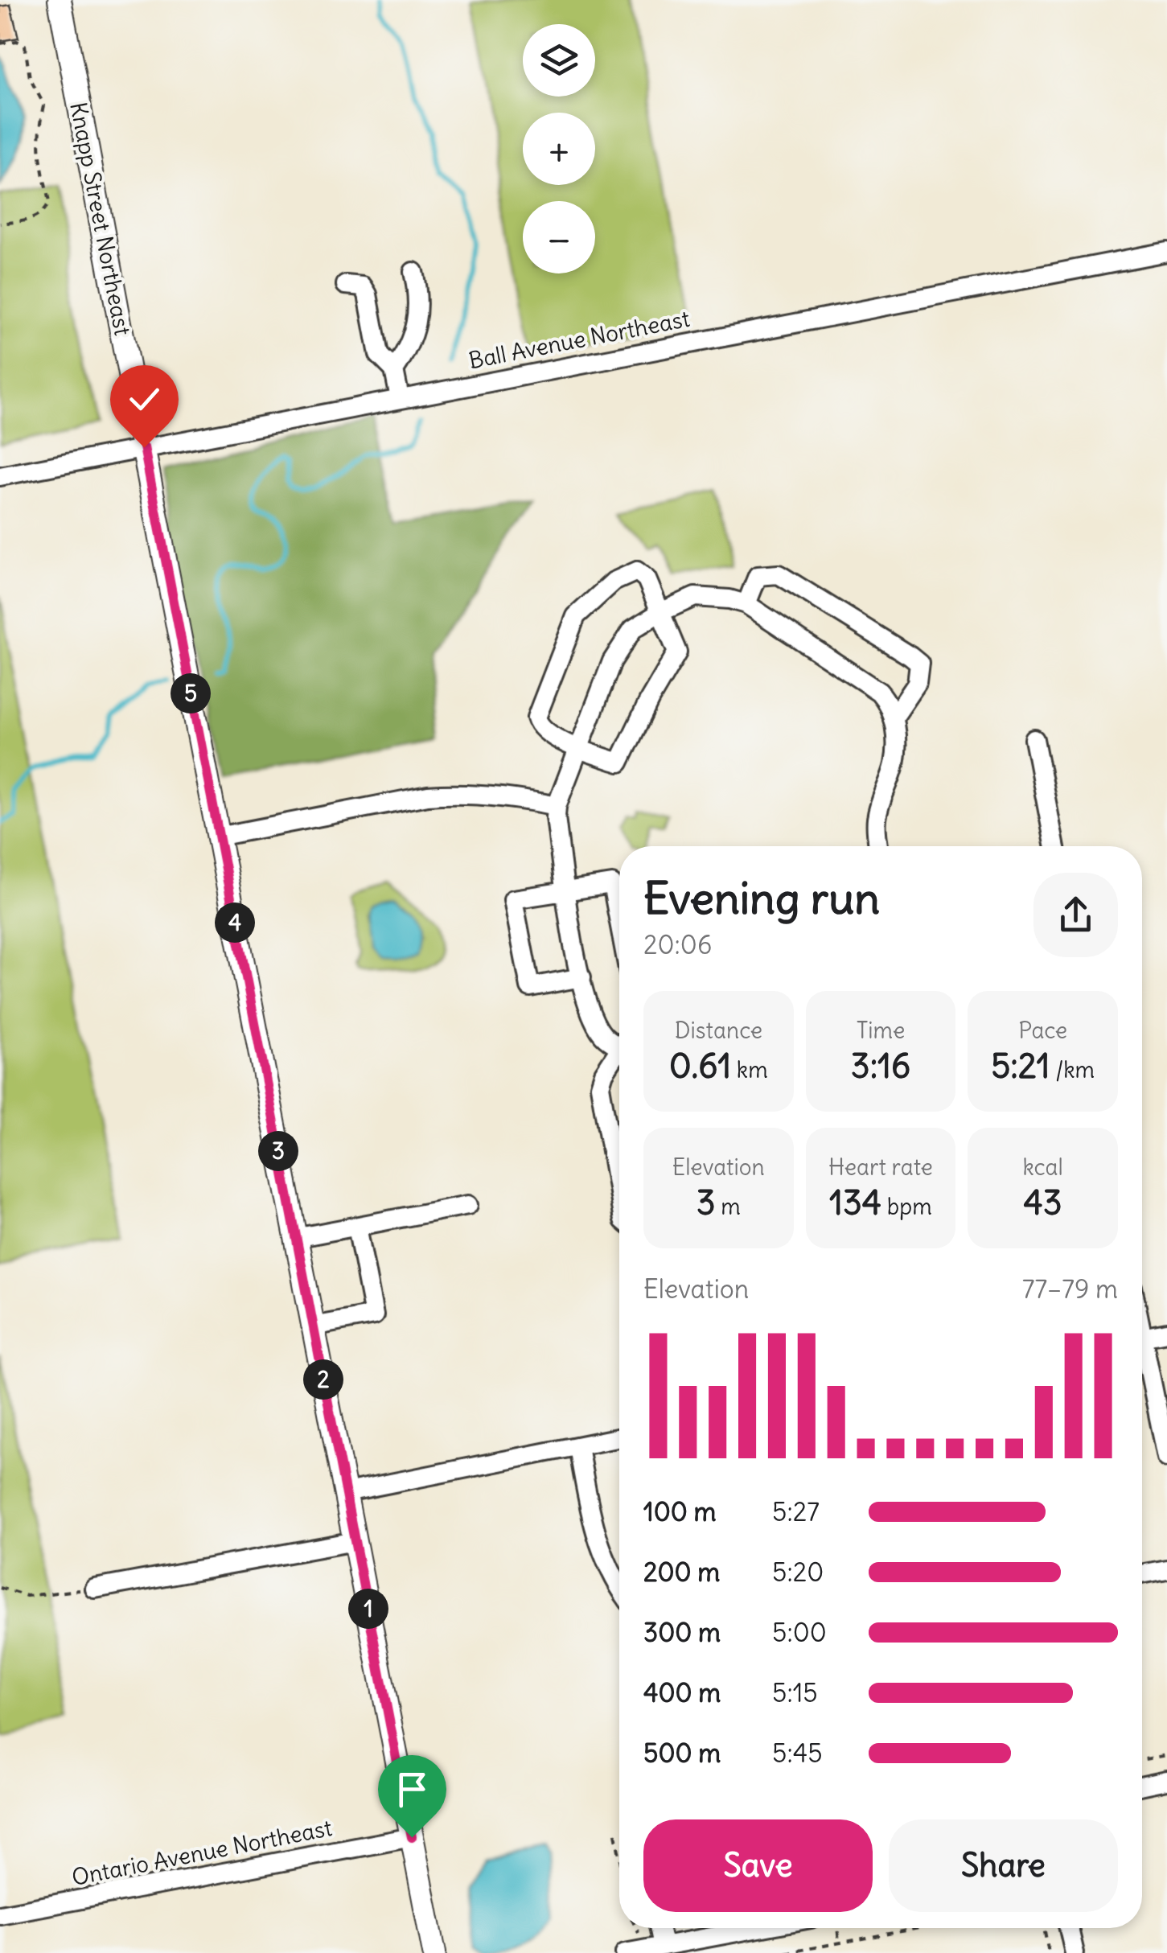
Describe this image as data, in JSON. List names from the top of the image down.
{
  "streets": {
    "main road": ["Knapp Street Northeast"],
    "street": ["Ball Avenue Northeast", "Ontario Avenue Northeast"]
  },
  "crossings": [
    ["Knapp Street Northeast", "Ball Avenue Northeast"],
    ["Knapp Street Northeast", "Ontario Avenue Northeast"]
  ],
  "page": {
    "map_buttons": ["+", "−"],
    "pins": [
      "5",
      "4",
      "3",
      "2",
      "1"
    ],
    "heading": ["Evening run", "20:06"],
    "stats": [
      ["Distance", "0.61 km"],
      ["Time", "3:16"],
      ["Pace", "5:21 /km"],
      ["Elevation", "3 m"],
      ["Heart rate", "134 bpm"],
      ["kcal", "43"]
    ],
    "chart": ["Elevation", "77–79 m"],
    "list": [
      {
        "name": "100 m",
        "note": "5:27"
      },
      {
        "name": "200 m",
        "note": "5:20"
      },
      {
        "name": "300 m",
        "note": "5:00"
      },
      {
        "name": "400 m",
        "note": "5:15"
      },
      {
        "name": "500 m",
        "note": "5:45"
      }
    ],
    "buttons": ["Save", "Share"]
  }
}
